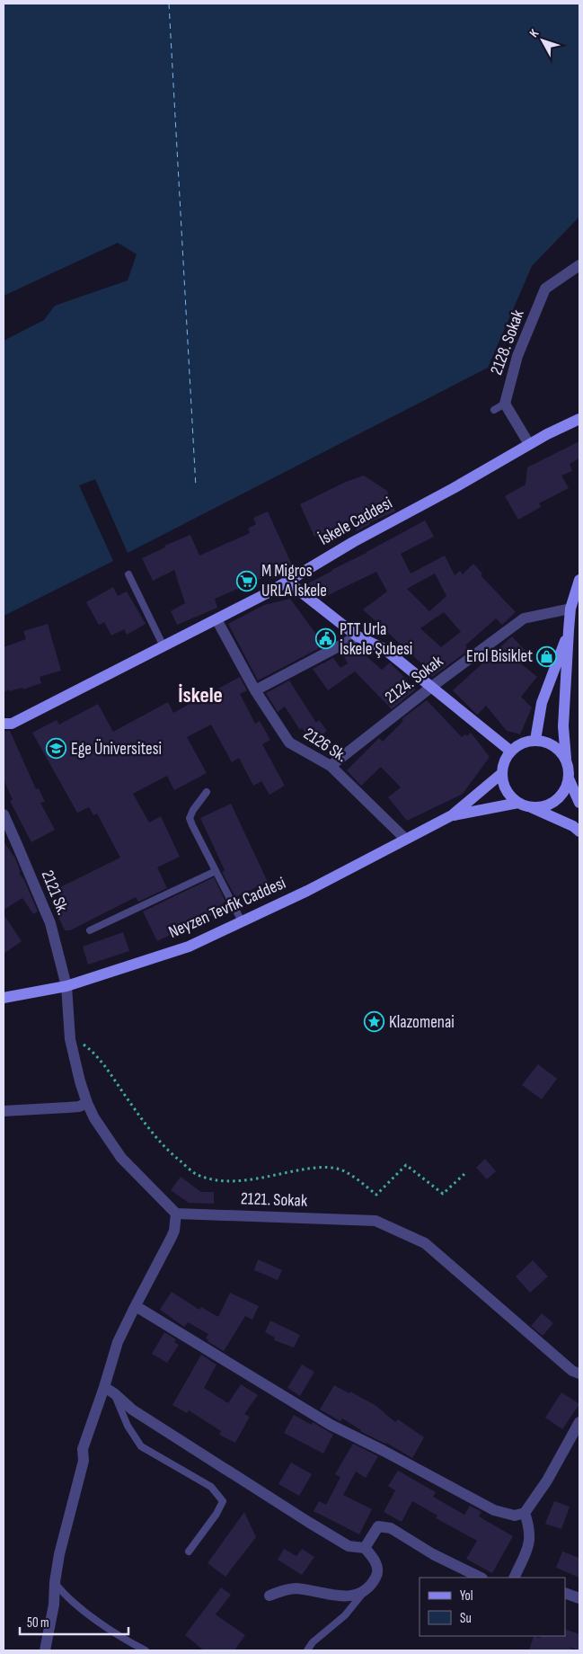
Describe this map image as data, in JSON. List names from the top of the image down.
{
  "streets": {
    "street": [
      "2128. Sokak",
      "İskele Caddesi",
      "2124. Sokak",
      "2126 Sk.",
      "2121 Sk.",
      "Neyzen Tevfik Caddesi",
      "2121. Sokak"
    ]
  },
  "crossings": [
    ["İskele Caddesi", "2126 Sk."],
    ["2124. Sokak", "2126 Sk."],
    ["2126 Sk.", "Neyzen Tevfik Caddesi"],
    ["2121 Sk.", "Neyzen Tevfik Caddesi"]
  ],
  "districts": ["İskele"],
  "places": {
    "supermarket": ["M Migros URLA İskele"],
    "public building": ["PTT Urla İskele Şubesi"],
    "shop": ["Erol Bisiklet"],
    "school or university": ["Ege Üniversitesi"],
    "place": ["Klazomenai"]
  },
  "legend": ["Yol", "Su"],
  "scale_bar": "50 m",
  "north": "top left"
}
